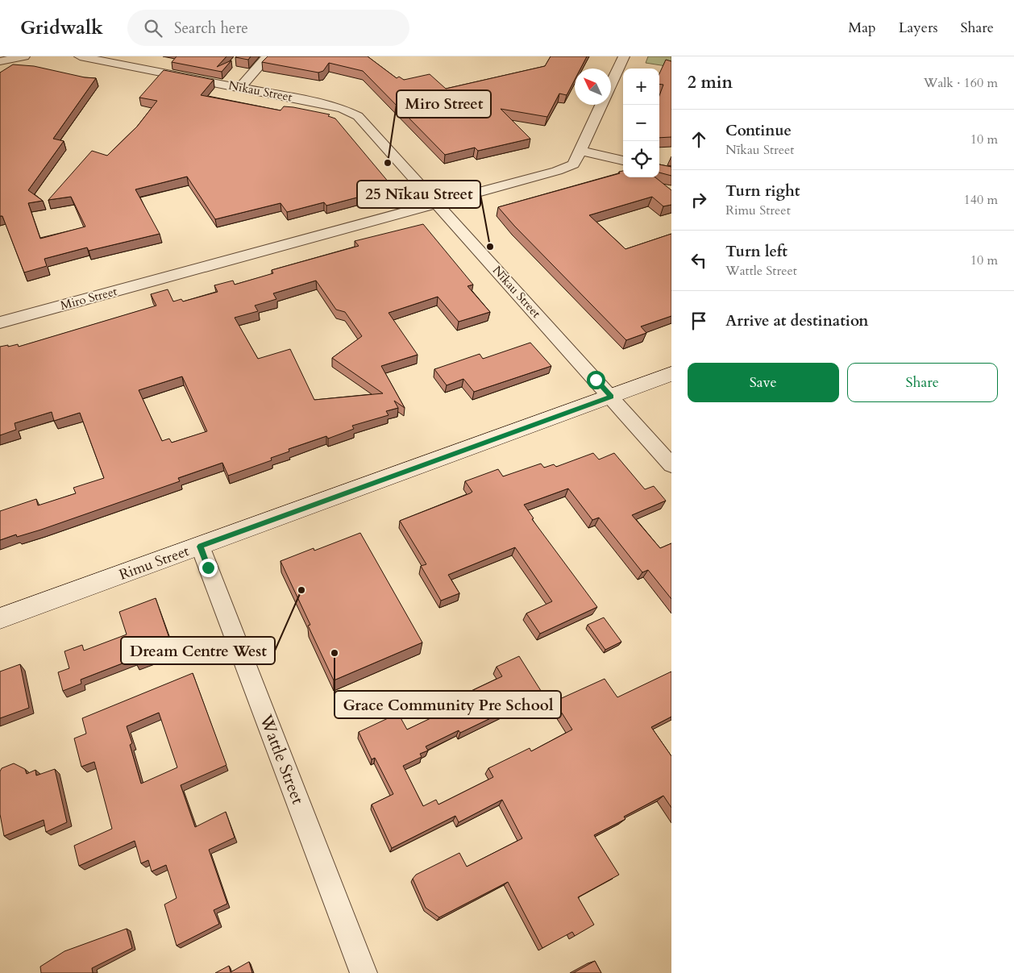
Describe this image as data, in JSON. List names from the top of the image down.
{
  "streets": {
    "street": [
      "Nīkau Street",
      "Miro Street",
      "Rimu Street",
      "Wattle Street"
    ]
  },
  "crossings": [
    ["Nīkau Street", "Miro Street"],
    ["Nīkau Street", "Rimu Street"],
    ["Rimu Street", "Wattle Street"]
  ],
  "places": [
    "Miro Street",
    "25 Nīkau Street",
    "Dream Centre West",
    "Grace Community Pre School"
  ],
  "north": "top left",
  "page": {
    "header": "Gridwalk",
    "search": "Search here",
    "nav": ["Map", "Layers", "Share"],
    "heading": ["2 min", "Walk · 160 m"],
    "map_buttons": ["+", "−"],
    "list": [
      ["Continue", "Nīkau Street", "10 m"],
      ["Turn right", "Rimu Street", "140 m"],
      ["Turn left", "Wattle Street", "10 m"],
      "Arrive at destination"
    ],
    "buttons": ["Save", "Share"]
  }
}
